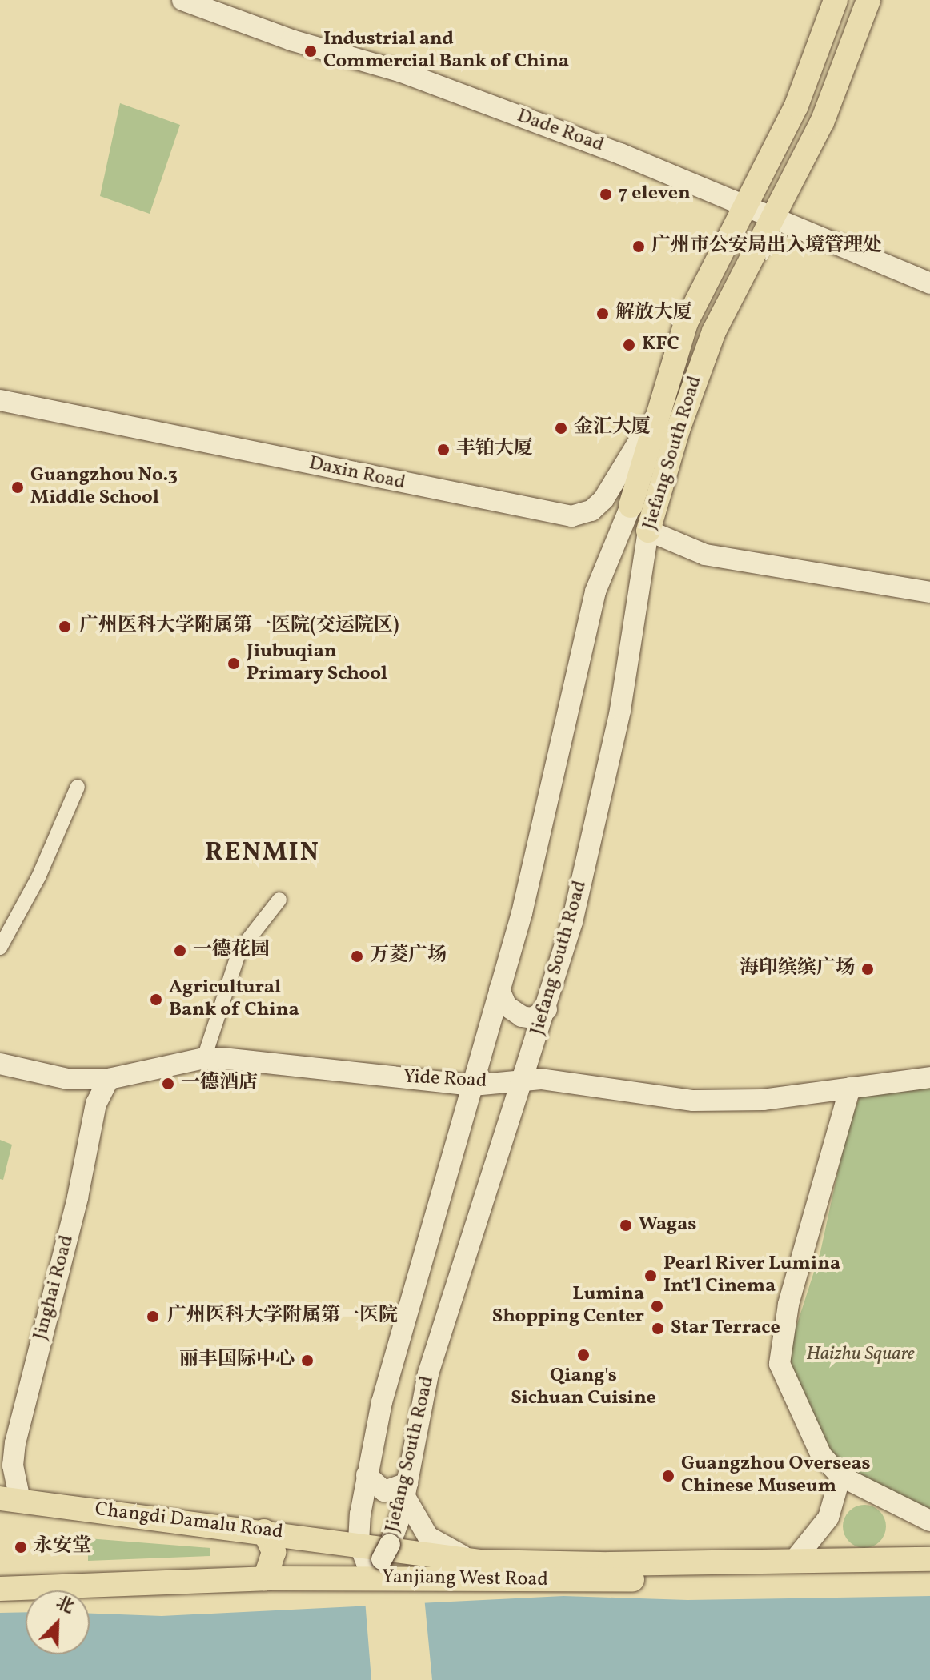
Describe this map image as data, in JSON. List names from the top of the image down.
{
  "streets": {
    "main road": [
      "Dade Road",
      "Jiefang South Road",
      "Daxin Road",
      "Yide Road",
      "Jinghai Road",
      "Changdi Damalu Road",
      "Yanjiang West Road"
    ]
  },
  "crossings": [
    ["Dade Road", "Jiefang South Road"],
    ["Jiefang South Road", "Daxin Road"],
    ["Jiefang South Road", "Yide Road"],
    ["Jiefang South Road", "Changdi Damalu Road"],
    ["Jiefang South Road", "Yanjiang West Road"],
    ["Yide Road", "Jinghai Road"],
    ["Jinghai Road", "Changdi Damalu Road"],
    ["Changdi Damalu Road", "Yanjiang West Road"]
  ],
  "districts": ["RENMIN"],
  "parks": ["Haizhu Square"],
  "places": [
    "Industrial and Commercial Bank of China",
    "7 eleven",
    "广州市公安局出入境管理处",
    "解放大厦",
    "KFC",
    "金汇大厦",
    "丰铂大厦",
    "Guangzhou No.3 Middle School",
    "广州医科大学附属第一医院(交运院区)",
    "Jiubuqian Primary School",
    "一德花园",
    "万菱广场",
    "海印缤缤广场",
    "Agricultural Bank of China",
    "一德酒店",
    "Wagas",
    "Pearl River Lumina Int'l Cinema",
    "Lumina Shopping Center",
    "广州医科大学附属第一医院",
    "Star Terrace",
    "Qiang's Sichuan Cuisine",
    "丽丰国际中心",
    "Guangzhou Overseas Chinese Museum",
    "永安堂"
  ],
  "north": "top right"
}
